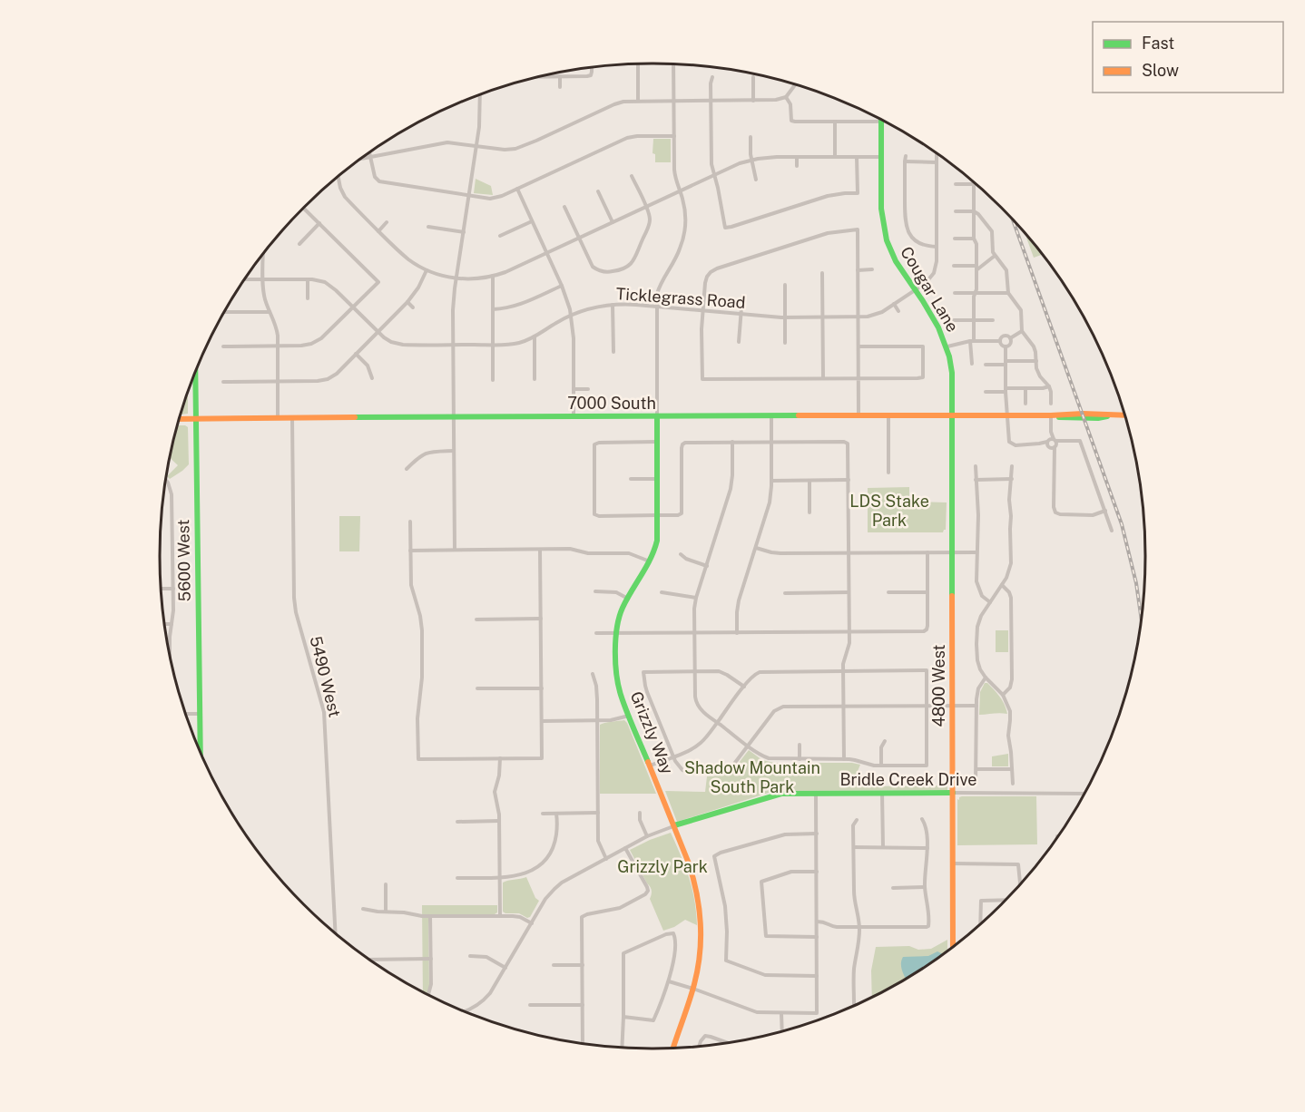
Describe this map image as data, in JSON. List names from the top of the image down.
{
  "streets": {
    "street": [
      "Cougar Lane",
      "Ticklegrass Road",
      "7000 South",
      "5600 West",
      "5490 West",
      "4800 West",
      "Grizzly Way",
      "Bridle Creek Drive"
    ]
  },
  "crossings": [
    ["Cougar Lane", "Ticklegrass Road"],
    ["Cougar Lane", "7000 South"],
    ["Cougar Lane", "4800 West"],
    ["7000 South", "5600 West"],
    ["7000 South", "5490 West"],
    ["7000 South", "4800 West"],
    ["7000 South", "Grizzly Way"],
    ["4800 West", "Bridle Creek Drive"],
    ["Grizzly Way", "Bridle Creek Drive"]
  ],
  "parks": ["LDS Stake Park", "Shadow Mountain South Park", "Grizzly Park"],
  "legend": ["Fast", "Slow"]
}
